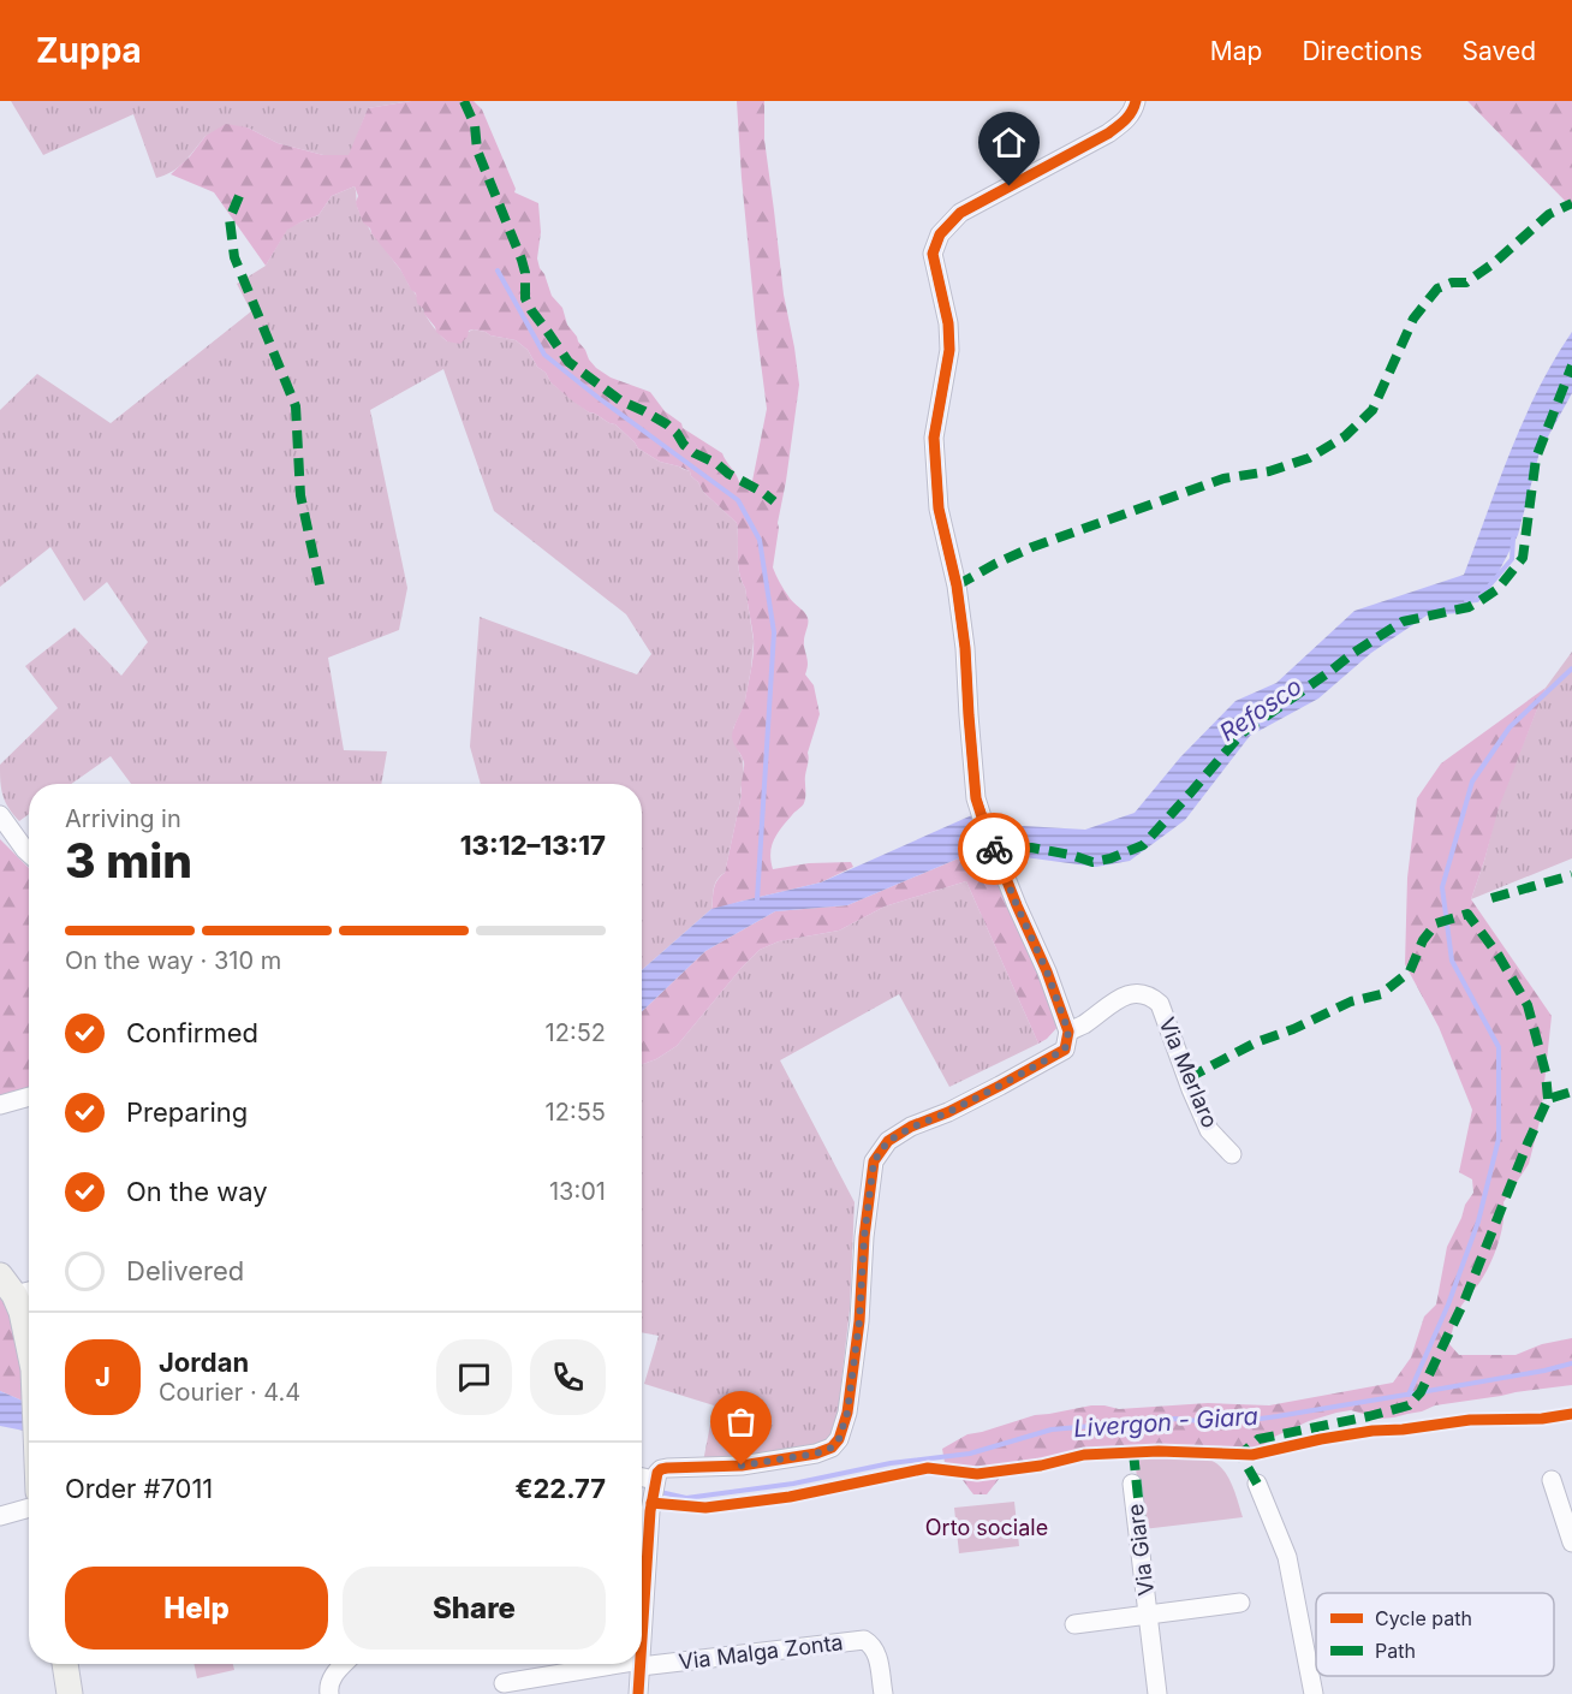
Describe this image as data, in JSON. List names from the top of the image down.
{
  "streets": {
    "street": ["Via Merlaro", "Via Giare", "Via Malga Zonta"]
  },
  "water": ["Refosco", "Livergon - Giara"],
  "parks": ["Orto sociale"],
  "legend": ["Cycle path", "Path"],
  "page": {
    "header": "Zuppa",
    "nav": ["Map", "Directions", "Saved"],
    "heading": ["3 min", "Arriving in", "13:12–13:17"],
    "panel": [
      "Jordan",
      "Courier · 4.4",
      "Order #7011",
      "€22.77"
    ],
    "bar": "On the way · 310 m",
    "list": [
      ["Confirmed", "12:52"],
      ["Preparing", "12:55"],
      ["On the way", "13:01"],
      "Delivered"
    ],
    "round": "J",
    "buttons": ["Help", "Share"]
  }
}
